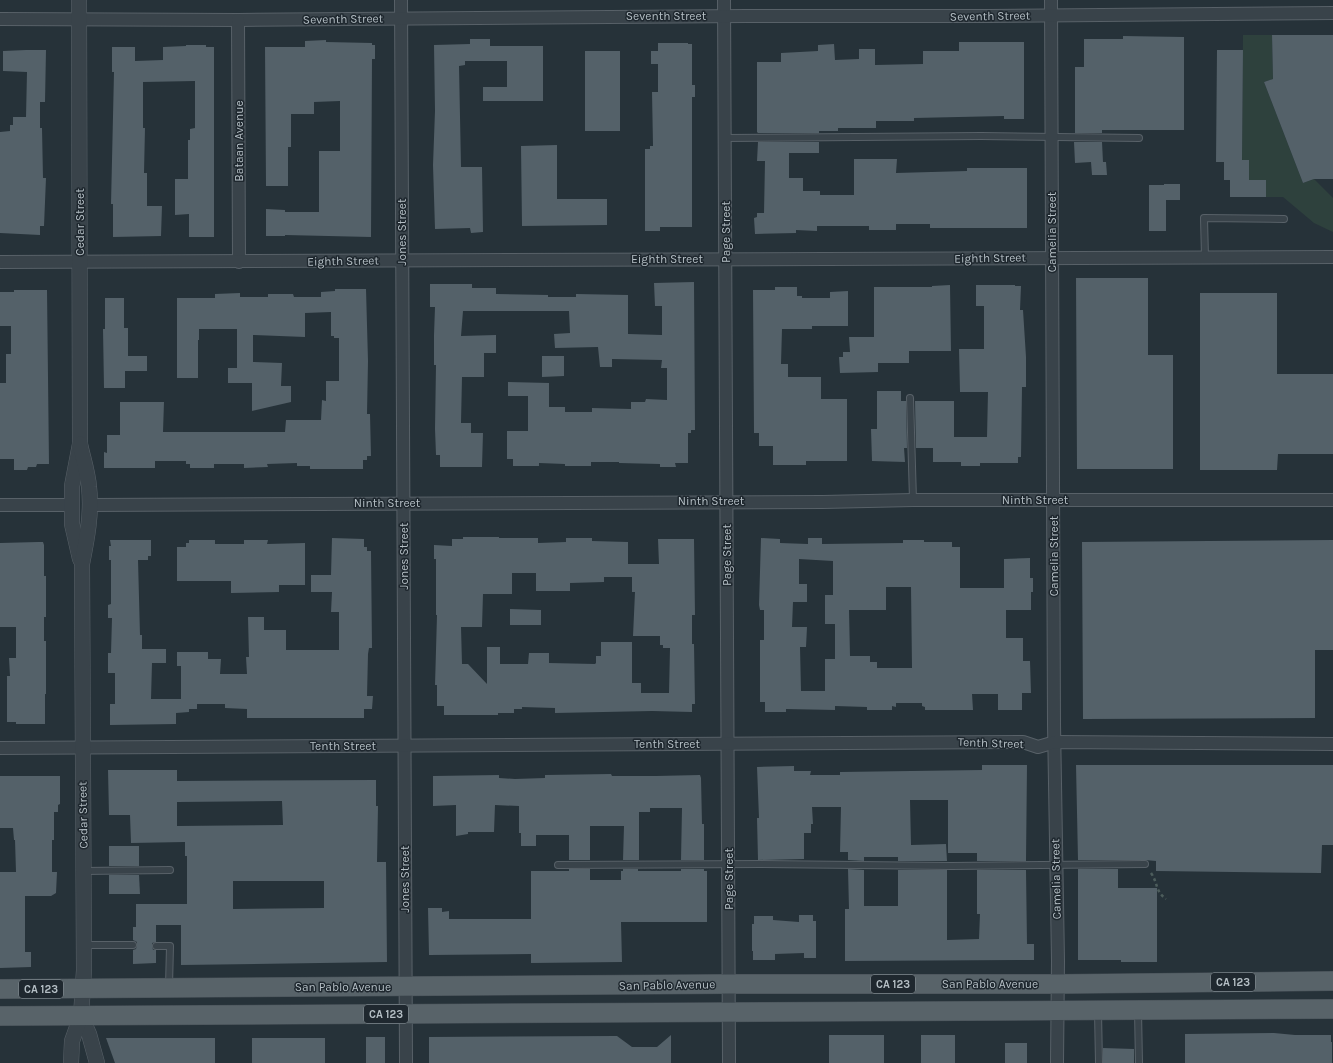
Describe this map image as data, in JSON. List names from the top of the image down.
{
  "streets": {
    "main road": ["CA 123", "San Pablo Avenue"],
    "street": [
      "Seventh Street",
      "Bataan Avenue",
      "Cedar Street",
      "Jones Street",
      "Page Street",
      "Camelia Street",
      "Eighth Street",
      "Ninth Street",
      "Tenth Street"
    ]
  },
  "crossings": [
    ["Seventh Street", "Bataan Avenue"],
    ["Seventh Street", "Cedar Street"],
    ["Seventh Street", "Jones Street"],
    ["Seventh Street", "Page Street"],
    ["Seventh Street", "Camelia Street"],
    ["Bataan Avenue", "Eighth Street"],
    ["Cedar Street", "Eighth Street"],
    ["Cedar Street", "Ninth Street"],
    ["Cedar Street", "Tenth Street"],
    ["Cedar Street", "CA 123"],
    ["Cedar Street", "San Pablo Avenue"],
    ["Jones Street", "Eighth Street"],
    ["Jones Street", "Ninth Street"],
    ["Jones Street", "Tenth Street"],
    ["Jones Street", "CA 123"],
    ["Jones Street", "San Pablo Avenue"],
    ["Page Street", "Eighth Street"],
    ["Page Street", "Ninth Street"],
    ["Page Street", "Tenth Street"],
    ["Page Street", "CA 123"],
    ["Page Street", "San Pablo Avenue"],
    ["Camelia Street", "Eighth Street"],
    ["Camelia Street", "Ninth Street"],
    ["Camelia Street", "Tenth Street"],
    ["Camelia Street", "CA 123"],
    ["Camelia Street", "San Pablo Avenue"]
  ]
}
